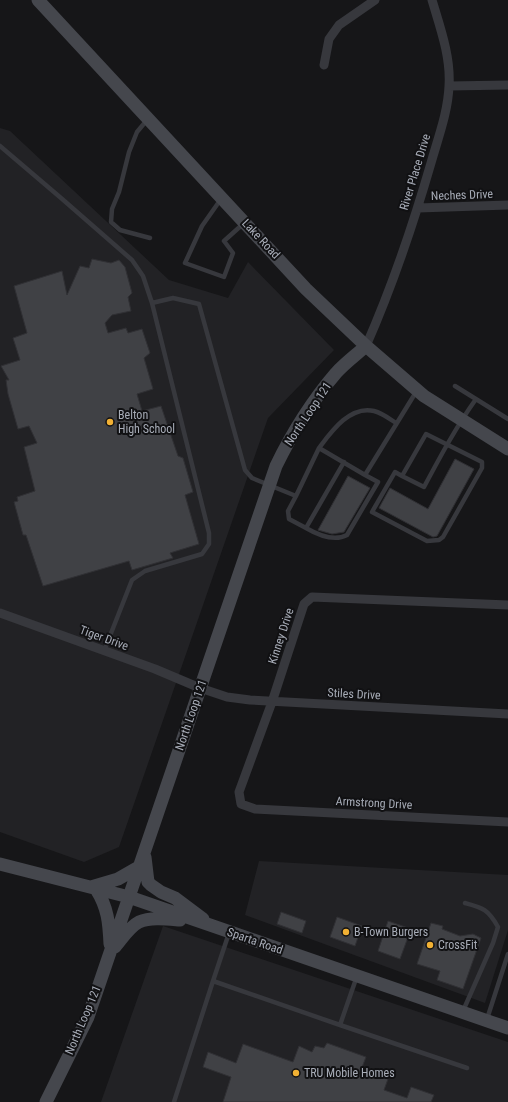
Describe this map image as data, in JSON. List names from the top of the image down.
{
  "streets": {
    "main road": ["Lake Road", "North Loop 121", "Sparta Road"],
    "street": [
      "River Place Drive",
      "Neches Drive",
      "Kinney Drive",
      "Tiger Drive",
      "Stiles Drive",
      "Armstrong Drive"
    ]
  },
  "crossings": [
    ["River Place Drive", "Neches Drive"],
    ["River Place Drive", "Lake Road"],
    ["River Place Drive", "North Loop 121"],
    ["Lake Road", "North Loop 121"],
    ["North Loop 121", "Tiger Drive"],
    ["North Loop 121", "Stiles Drive"],
    ["North Loop 121", "Sparta Road"],
    ["Kinney Drive", "Stiles Drive"],
    ["Kinney Drive", "Armstrong Drive"],
    ["Tiger Drive", "Stiles Drive"]
  ],
  "places": [
    "Belton High School",
    "B-Town Burgers",
    "CrossFit",
    "TRU Mobile Homes"
  ]
}
